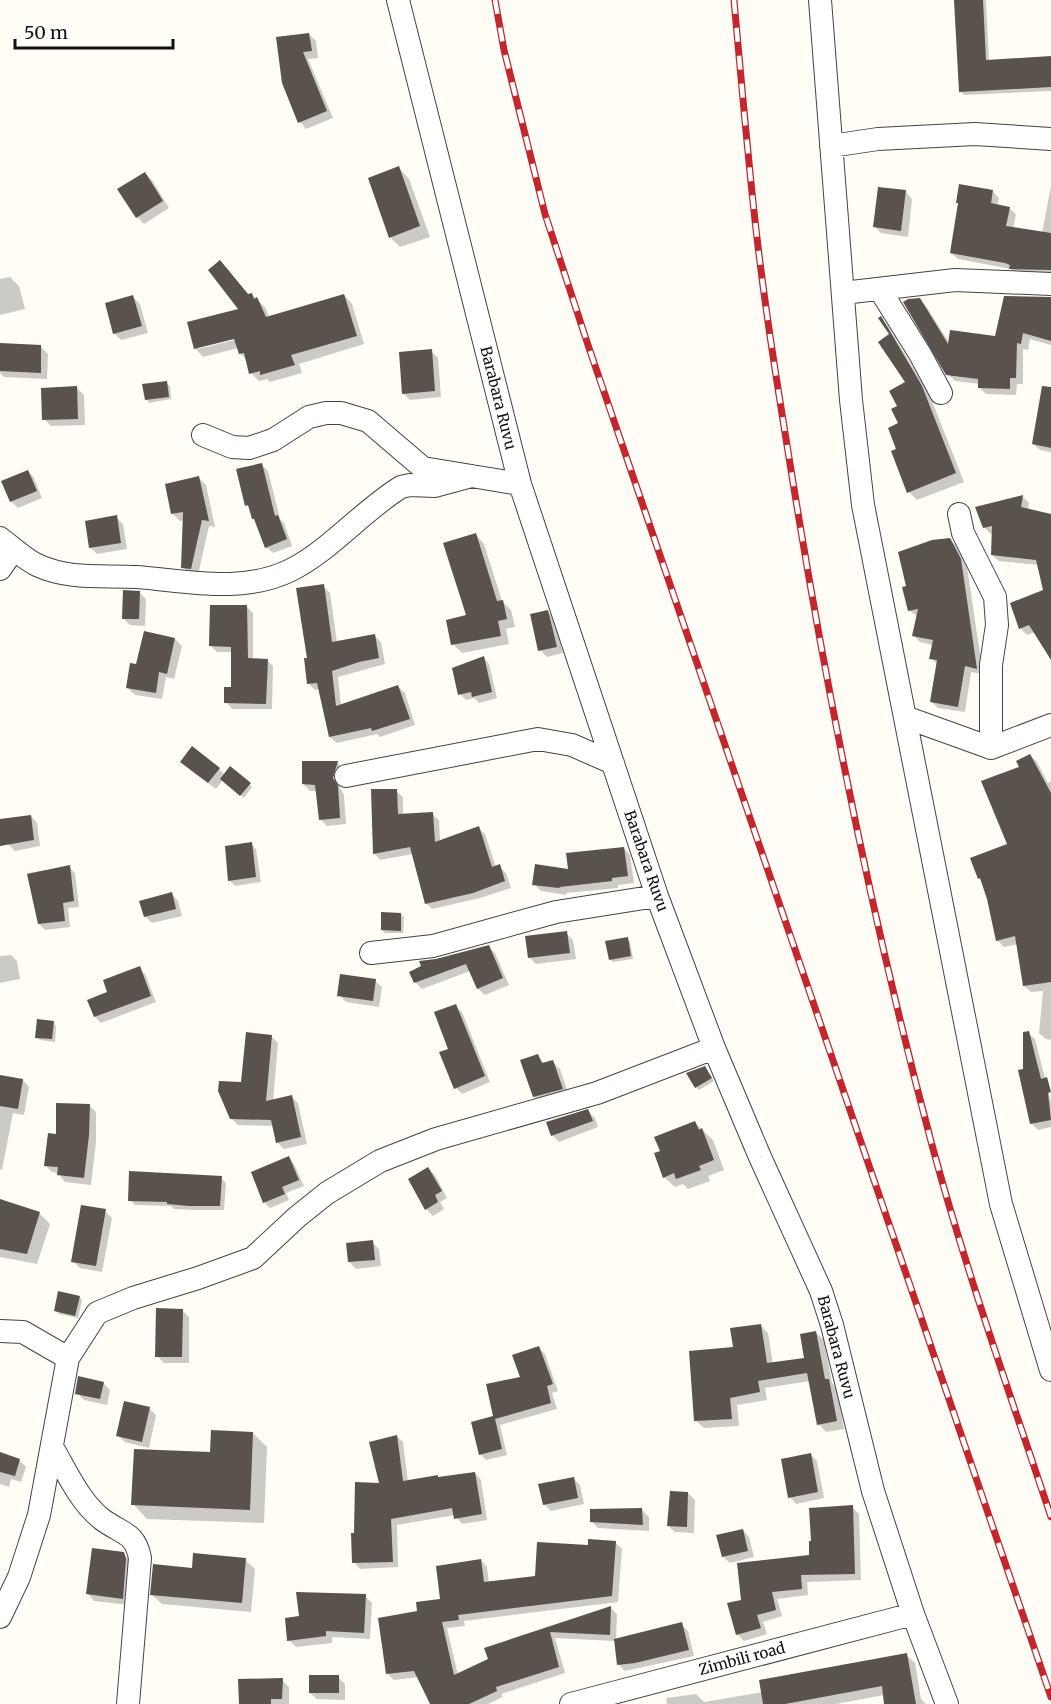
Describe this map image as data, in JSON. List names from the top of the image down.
{
  "streets": {
    "street": ["Barabara Ruvu", "Zimbili road"]
  },
  "crossings": [
    ["Barabara Ruvu", "Zimbili road"]
  ],
  "scale_bar": "50 m"
}
